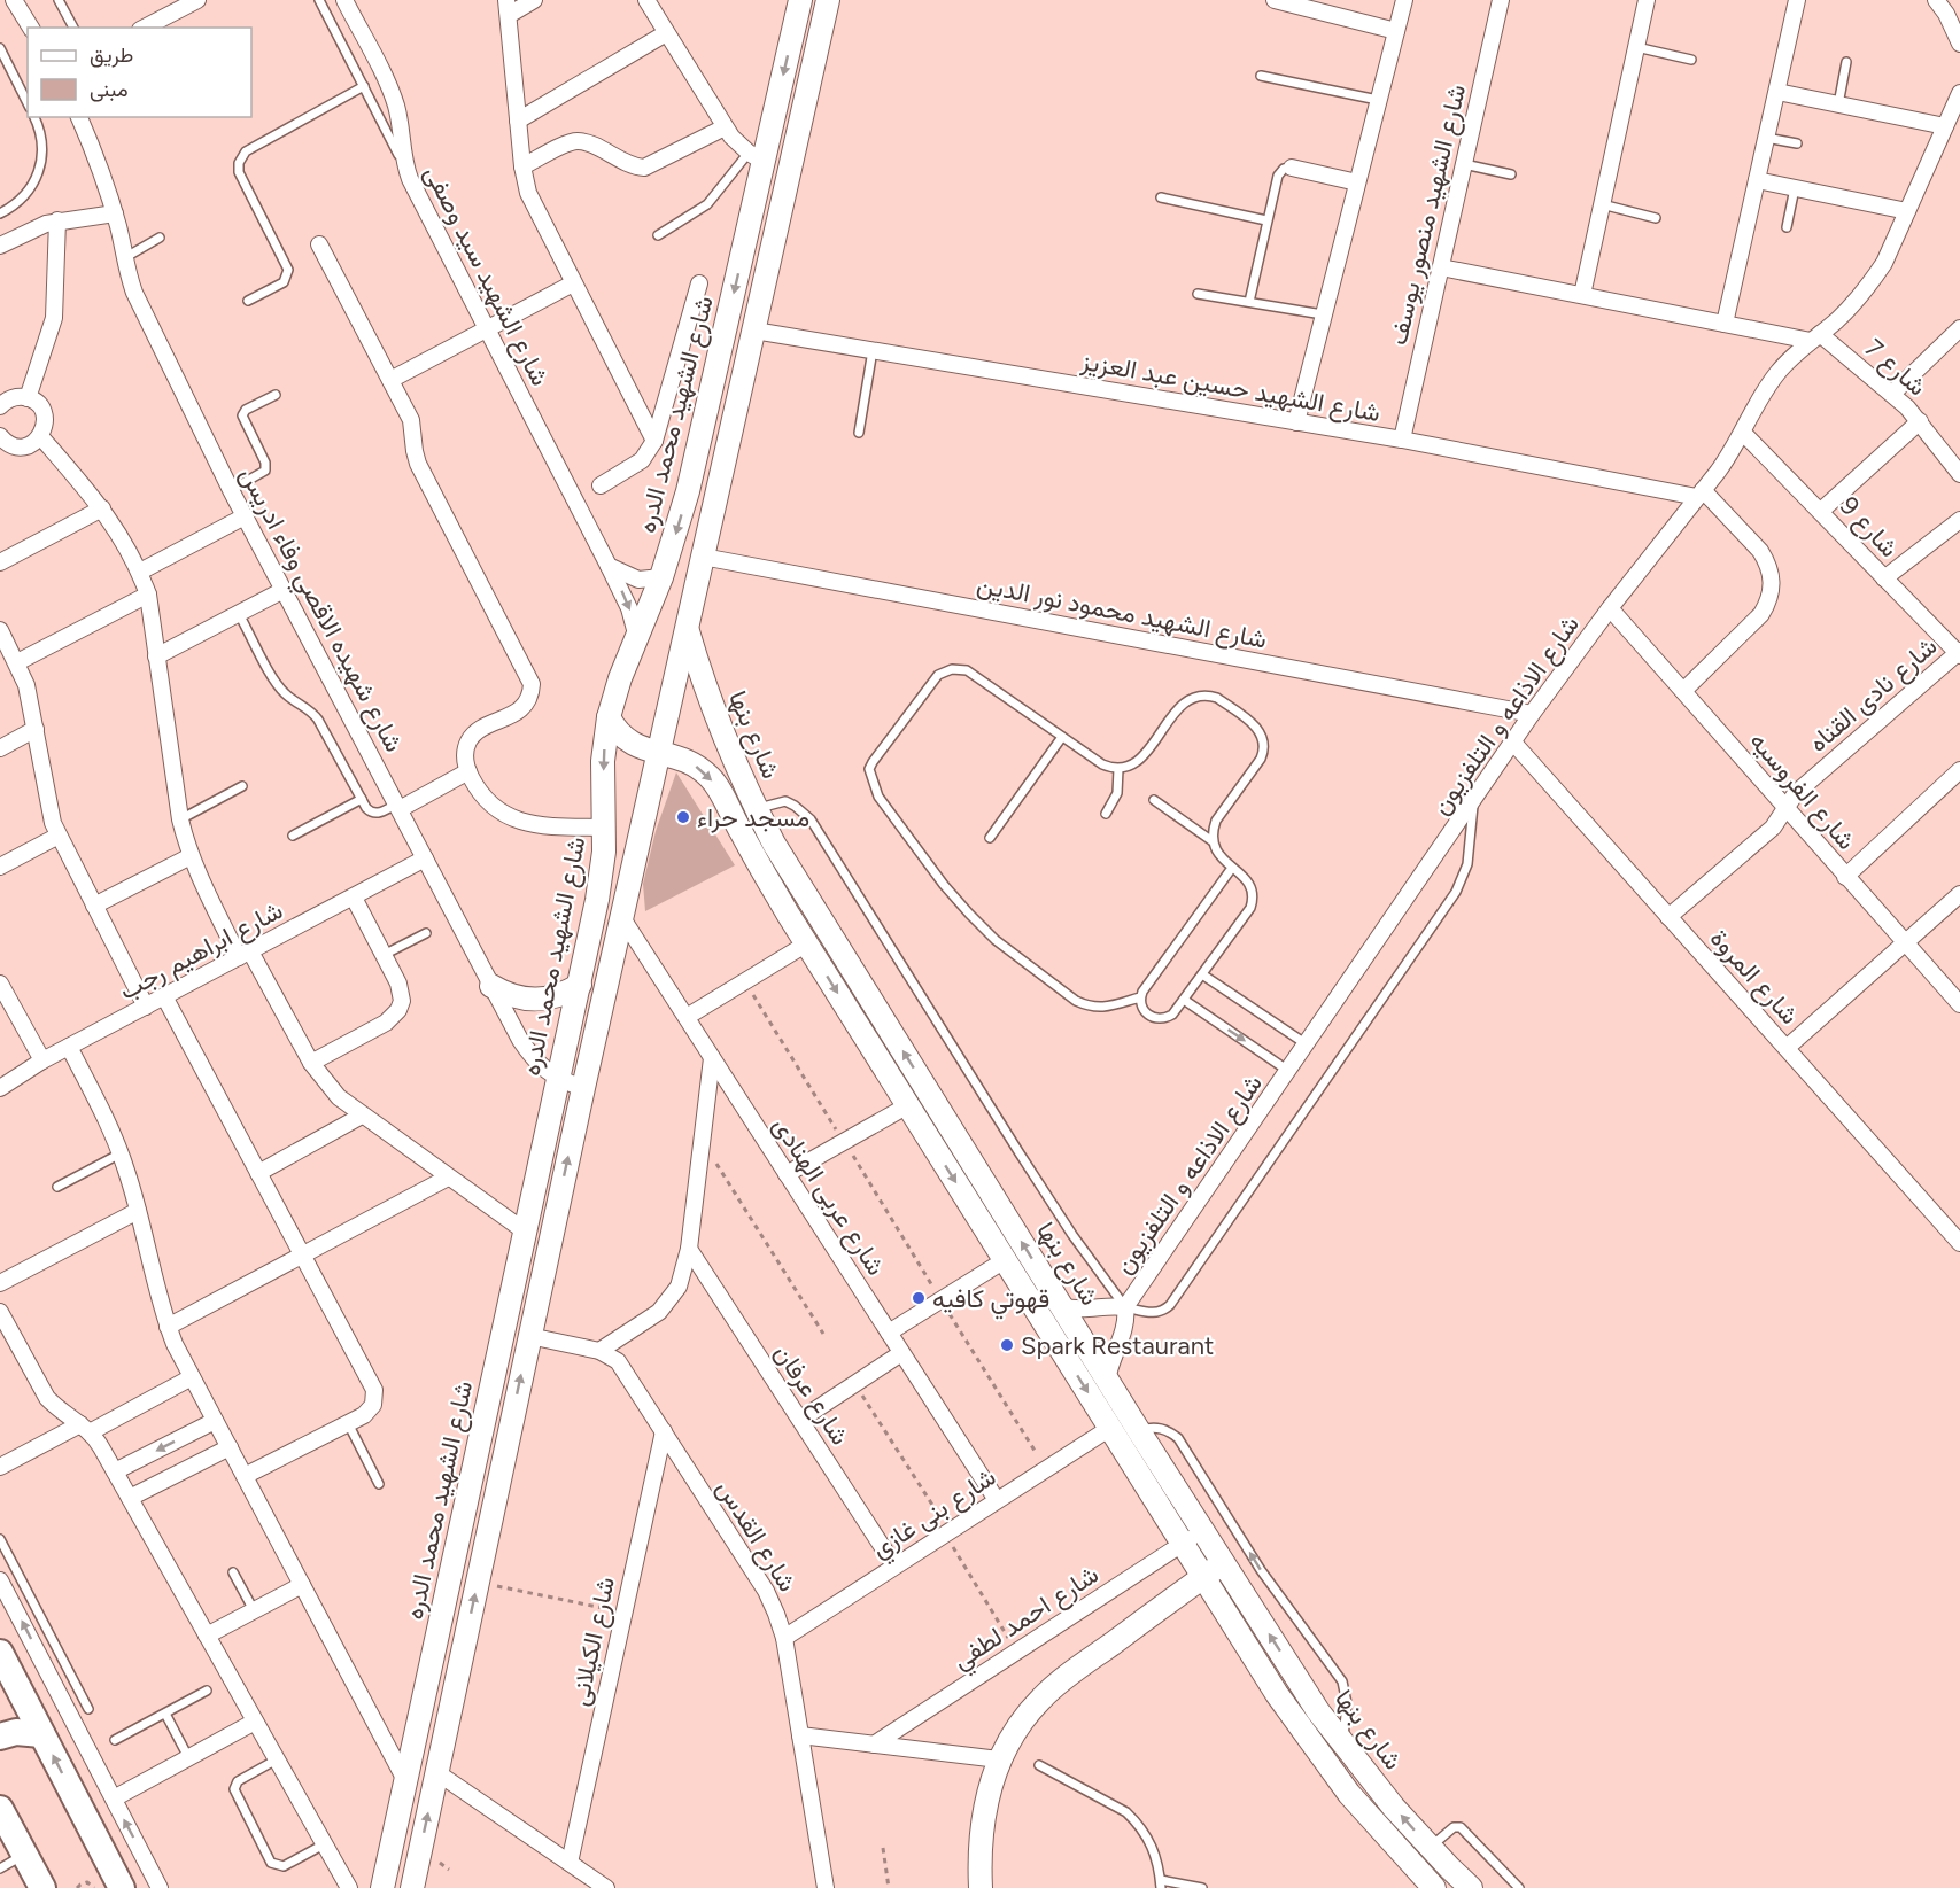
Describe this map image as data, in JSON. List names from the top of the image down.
{
  "streets": {
    "main road": ["شارع الشهيد محمد الدره", "شارع بنها"],
    "street": [
      "شارع الشهيد منصور يوسف",
      "شارع الشهيد سيد وصفى",
      "شارع 7",
      "شارع الشهيد حسين عبد العزيز",
      "شارع 9",
      "شارع شهيده الاقصي وفاء ادريس",
      "شارع الشهيد محمود نور الدين",
      "شارع نادى القناه",
      "شارع الاذاعه و التلفزيون",
      "شارع الفروسيه",
      "شارع ابراهيم رجب",
      "شارع المروة",
      "شارع عربى الهنادى",
      "شارع عرفان",
      "شارع بنى غازي",
      "شارع القدس",
      "شارع احمد لطفي",
      "شارع الكيلانى"
    ]
  },
  "crossings": [
    ["شارع الشهيد منصور يوسف", "شارع الشهيد حسين عبد العزيز"],
    ["شارع الشهيد سيد وصفى", "شارع الشهيد محمد الدره"],
    ["شارع 7", "شارع الاذاعه و التلفزيون"],
    ["شارع الشهيد حسين عبد العزيز", "شارع الاذاعه و التلفزيون"],
    ["شارع الشهيد محمد الدره", "شارع شهيده الاقصي وفاء ادريس"],
    ["شارع الشهيد محمد الدره", "شارع بنها"],
    ["شارع 9", "شارع نادى القناه"],
    ["شارع 9", "شارع الاذاعه و التلفزيون"],
    ["شارع شهيده الاقصي وفاء ادريس", "شارع ابراهيم رجب"],
    ["شارع الشهيد محمود نور الدين", "شارع الاذاعه و التلفزيون"],
    ["شارع نادى القناه", "شارع الفروسيه"],
    ["شارع نادى القناه", "شارع المروة"],
    ["شارع الاذاعه و التلفزيون", "شارع بنها"],
    ["شارع الاذاعه و التلفزيون", "شارع الفروسيه"],
    ["شارع الاذاعه و التلفزيون", "شارع المروة"],
    ["شارع بنها", "شارع بنى غازي"],
    ["شارع بنها", "شارع احمد لطفي"],
    ["شارع عربى الهنادى", "شارع بنى غازي"],
    ["شارع عرفان", "شارع بنى غازي"],
    ["شارع بنى غازي", "شارع القدس"],
    ["شارع القدس", "شارع الكيلانى"]
  ],
  "places": ["مسجد حراء", "قهوتي كافيه", "Spark Restaurant"],
  "legend": ["طريق", "مبنى"]
}
